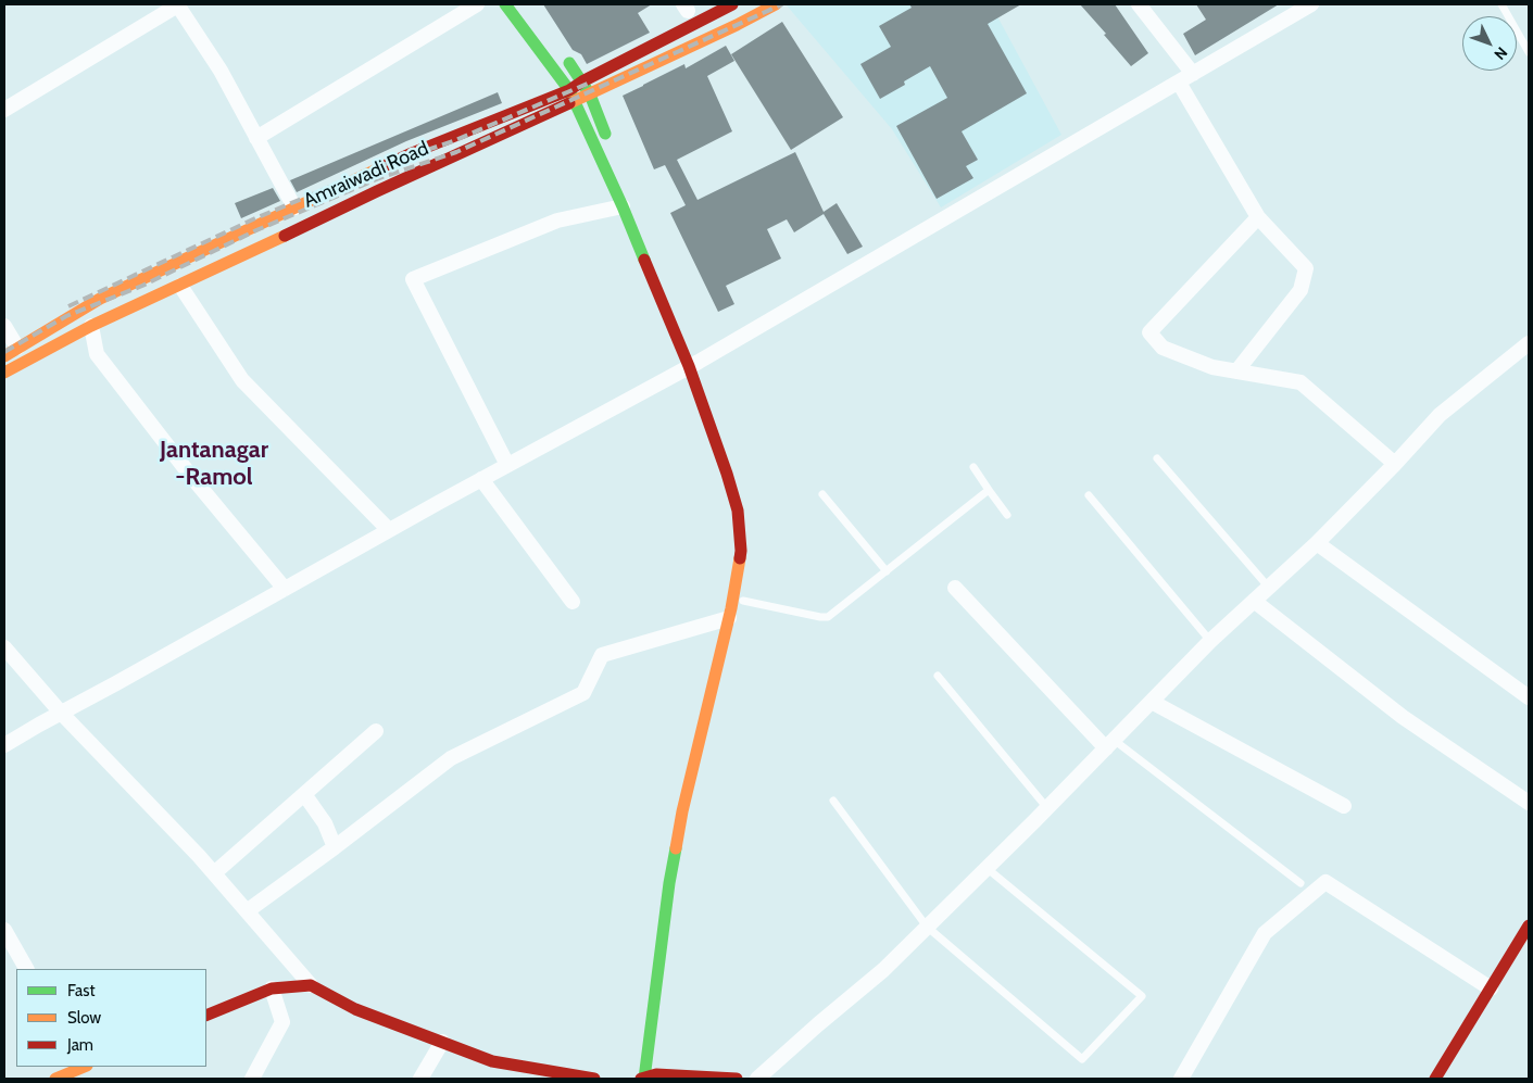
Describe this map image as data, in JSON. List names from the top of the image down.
{
  "streets": {
    "main road": ["Amraiwadi Road"]
  },
  "districts": ["Jantanagar -Ramol"],
  "legend": ["Fast", "Slow", "Jam"],
  "north": "bottom right"
}
